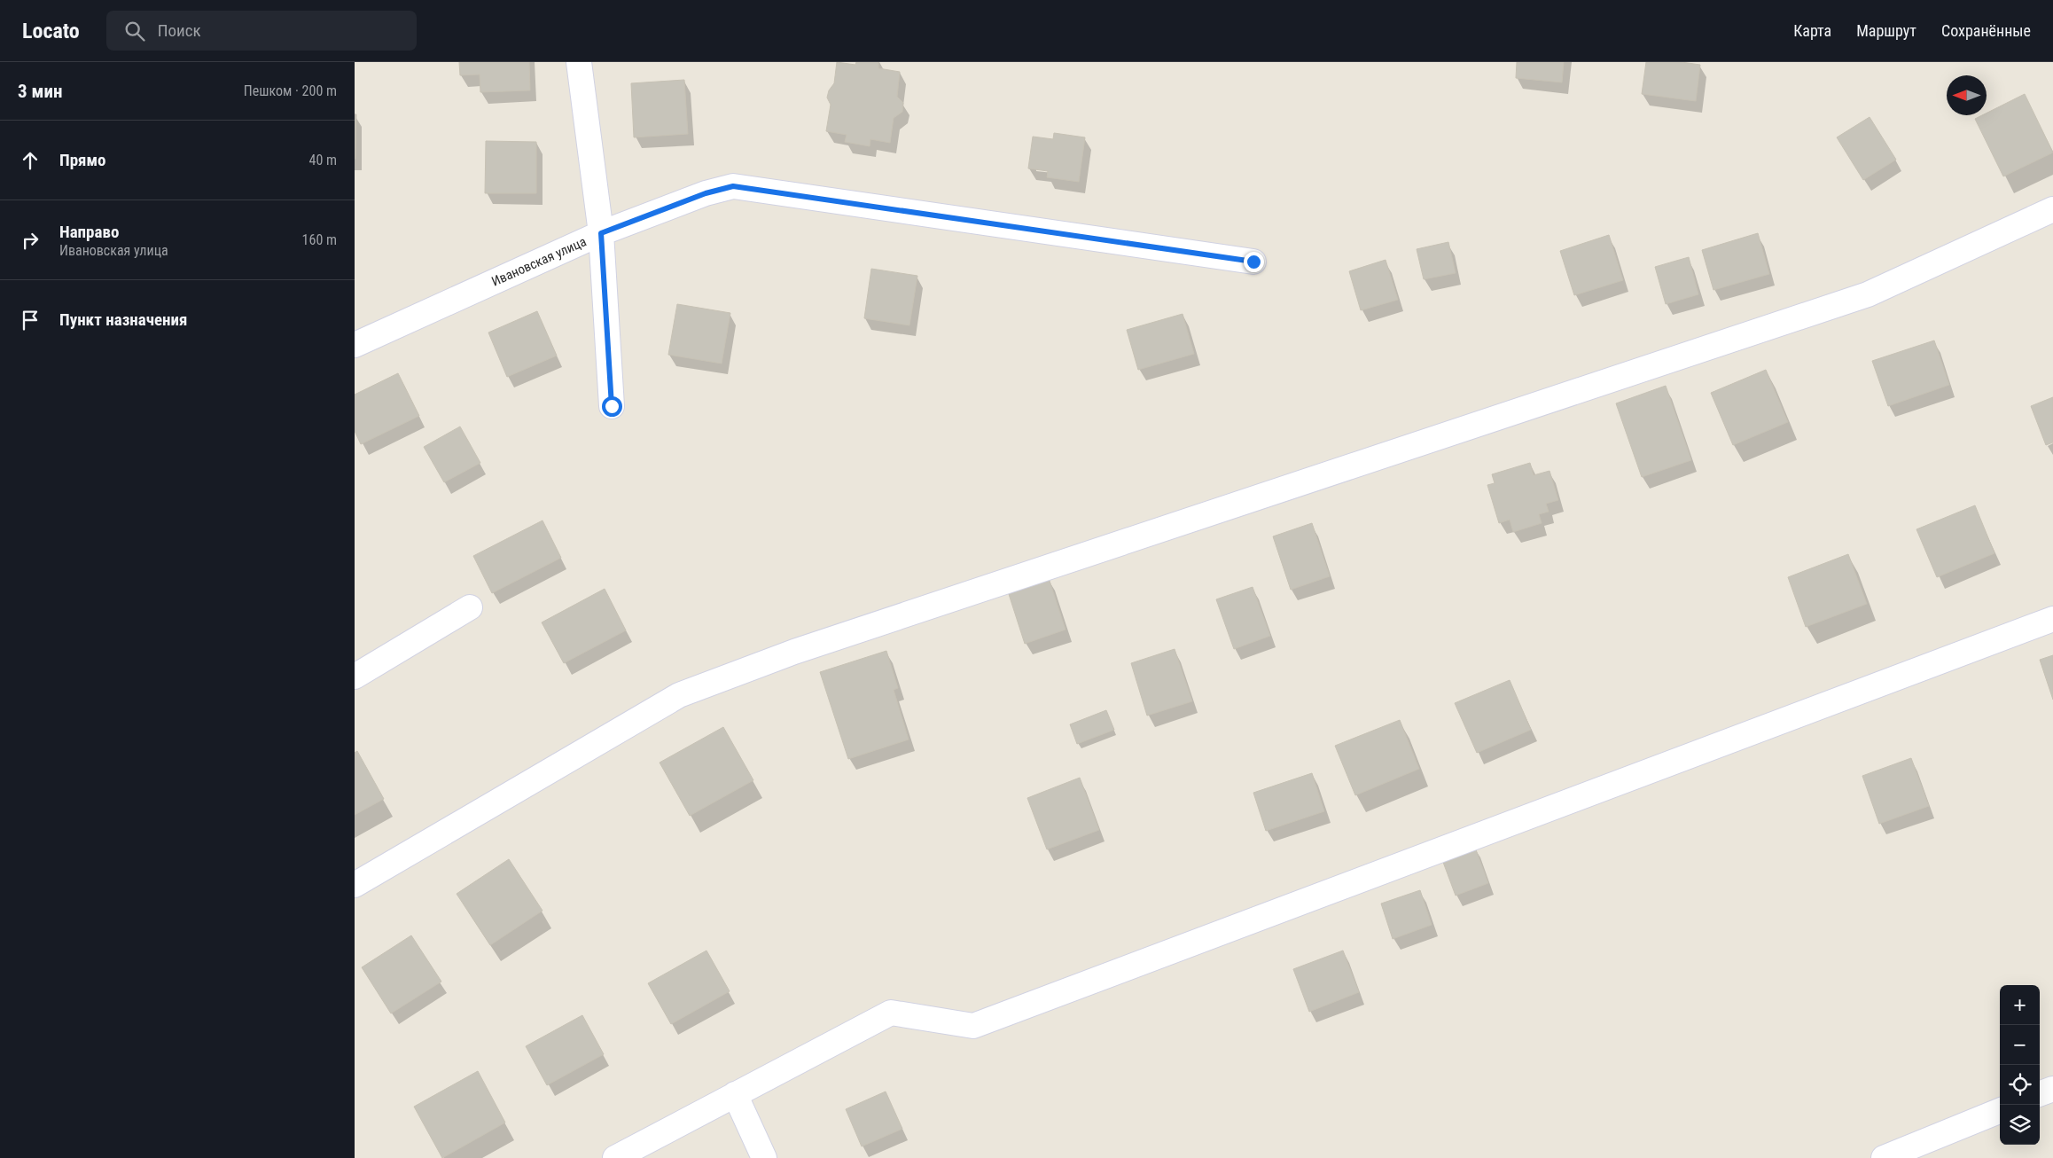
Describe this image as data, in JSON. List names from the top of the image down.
{
  "streets": {
    "street": ["Ивановская улица"]
  },
  "north": "left",
  "page": {
    "header": "Locato",
    "search": "Поиск",
    "nav": ["Карта", "Маршрут", "Сохранённые"],
    "heading": ["3 мин", "Пешком · 200 m"],
    "list": [
      ["Прямо", "40 m"],
      ["Направо", "Ивановская улица", "160 m"],
      "Пункт назначения"
    ],
    "map_buttons": ["+", "−"]
  }
}
